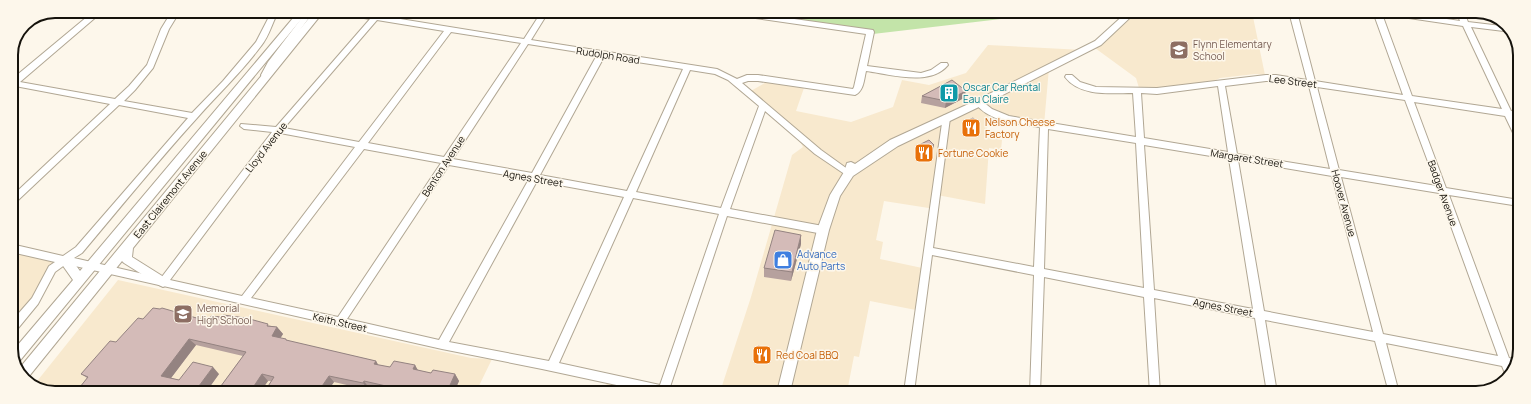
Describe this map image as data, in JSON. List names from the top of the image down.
{
  "streets": {
    "main road": ["East Clairemont Avenue"],
    "street": [
      "Rudolph Road",
      "Lee Street",
      "Lloyd Avenue",
      "Margaret Street",
      "Benton Avenue",
      "Agnes Street",
      "Badger Avenue",
      "Hoover Avenue",
      "Keith Street"
    ]
  },
  "crossings": [
    ["Rudolph Road", "Lloyd Avenue"],
    ["Rudolph Road", "Benton Avenue"],
    ["Lee Street", "Badger Avenue"],
    ["Lee Street", "Hoover Avenue"],
    ["Lloyd Avenue", "Agnes Street"],
    ["Lloyd Avenue", "Keith Street"],
    ["Margaret Street", "Badger Avenue"],
    ["Margaret Street", "Hoover Avenue"],
    ["Benton Avenue", "Agnes Street"],
    ["Benton Avenue", "Keith Street"],
    ["Agnes Street", "Badger Avenue"],
    ["Agnes Street", "Hoover Avenue"],
    ["East Clairemont Avenue", "Keith Street"]
  ],
  "places": {
    "school or university": ["Flynn Elementary School", "Memorial High School"],
    "building": ["Oscar Car Rental Eau Claire"],
    "restaurant": ["Nelson Cheese Factory", "Fortune Cookie", "Red Coal BBQ"],
    "shop": ["Advance Auto Parts"]
  }
}
